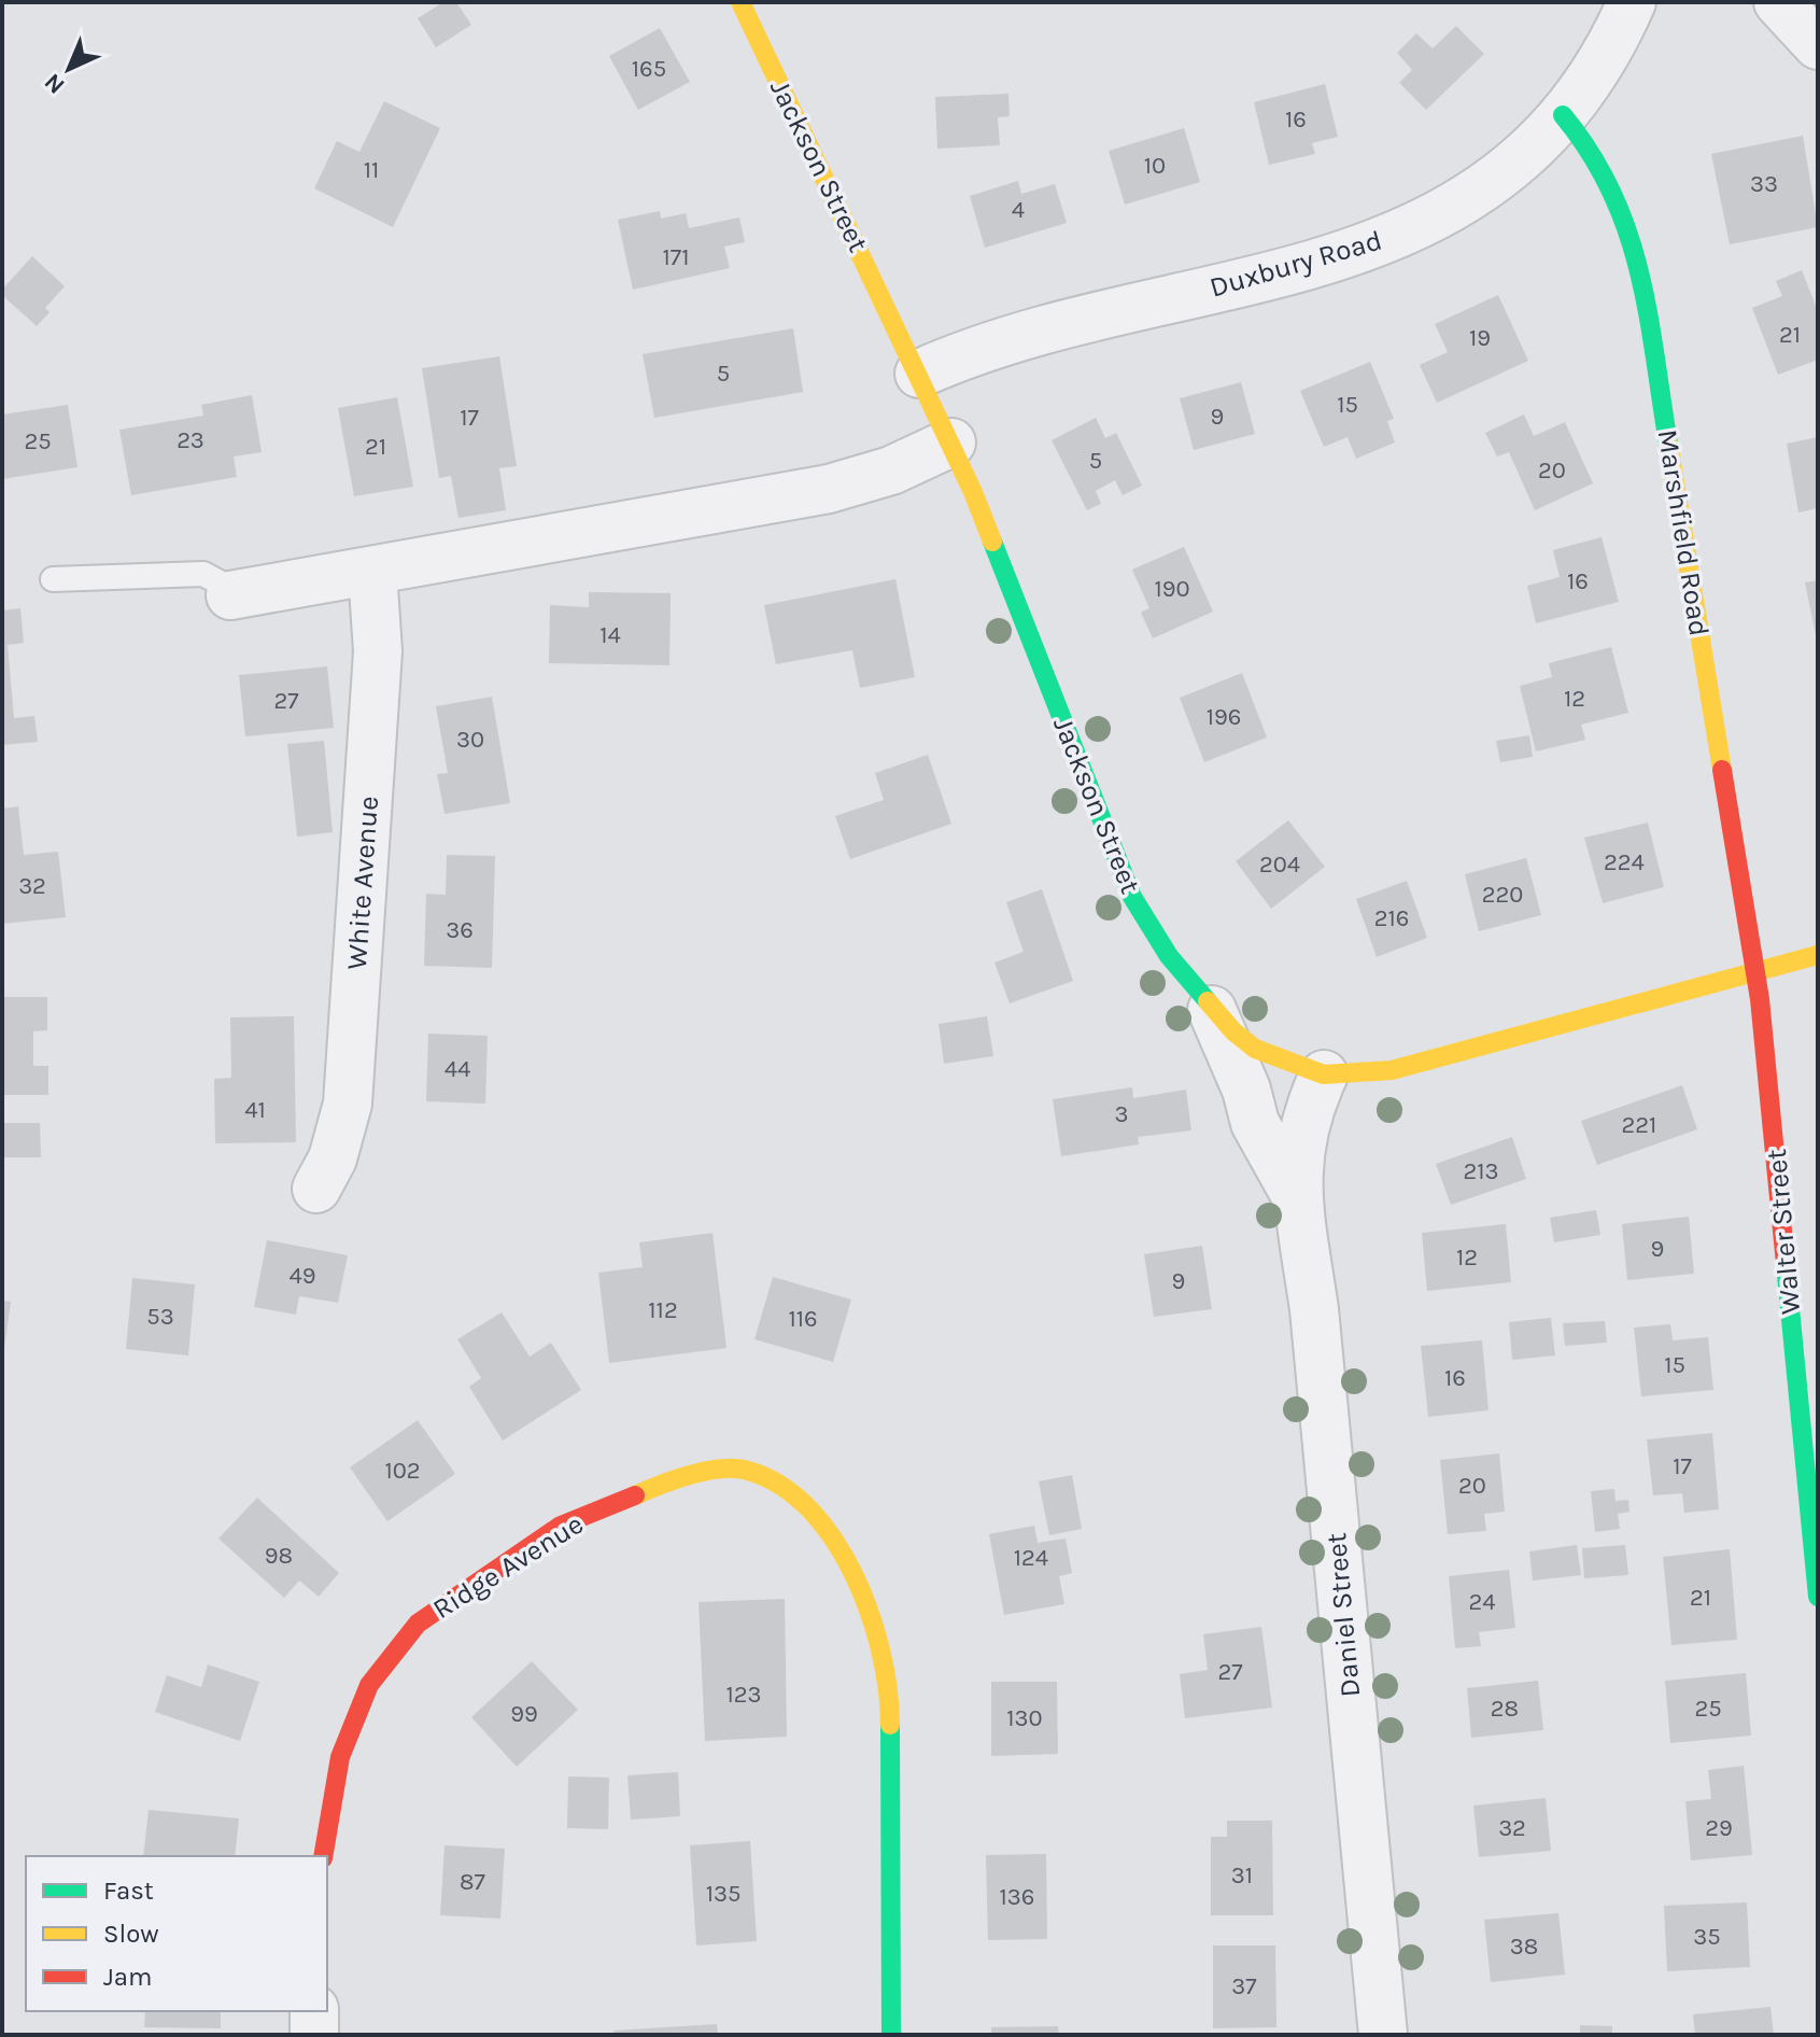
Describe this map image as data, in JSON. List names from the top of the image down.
{
  "streets": {
    "street": [
      "Jackson Street",
      "Duxbury Road",
      "Marshfield Road",
      "White Avenue",
      "Walter Street",
      "Ridge Avenue",
      "Daniel Street"
    ]
  },
  "crossings": [
    ["Jackson Street", "Duxbury Road"],
    ["Jackson Street", "Marshfield Road"],
    ["Jackson Street", "Walter Street"],
    ["Jackson Street", "Daniel Street"],
    ["Duxbury Road", "Marshfield Road"],
    ["Marshfield Road", "Walter Street"]
  ],
  "house_numbers": [
    "165",
    "16",
    "10",
    "11",
    "33",
    "4",
    "171",
    "21",
    "19",
    "5",
    "15",
    "9",
    "17",
    "23",
    "25",
    "21",
    "5",
    "20",
    "16",
    "190",
    "14",
    "12",
    "27",
    "196",
    "30",
    "224",
    "204",
    "32",
    "220",
    "216",
    "36",
    "44",
    "41",
    "3",
    "221",
    "213",
    "9",
    "12",
    "49",
    "9",
    "112",
    "53",
    "116",
    "15",
    "16",
    "17",
    "102",
    "20",
    "98",
    "124",
    "21",
    "24",
    "27",
    "123",
    "28",
    "25",
    "99",
    "130",
    "32",
    "29",
    "31",
    "87",
    "135",
    "136",
    "35",
    "38",
    "37"
  ],
  "legend": ["Fast", "Slow", "Jam"],
  "north": "bottom left"
}
